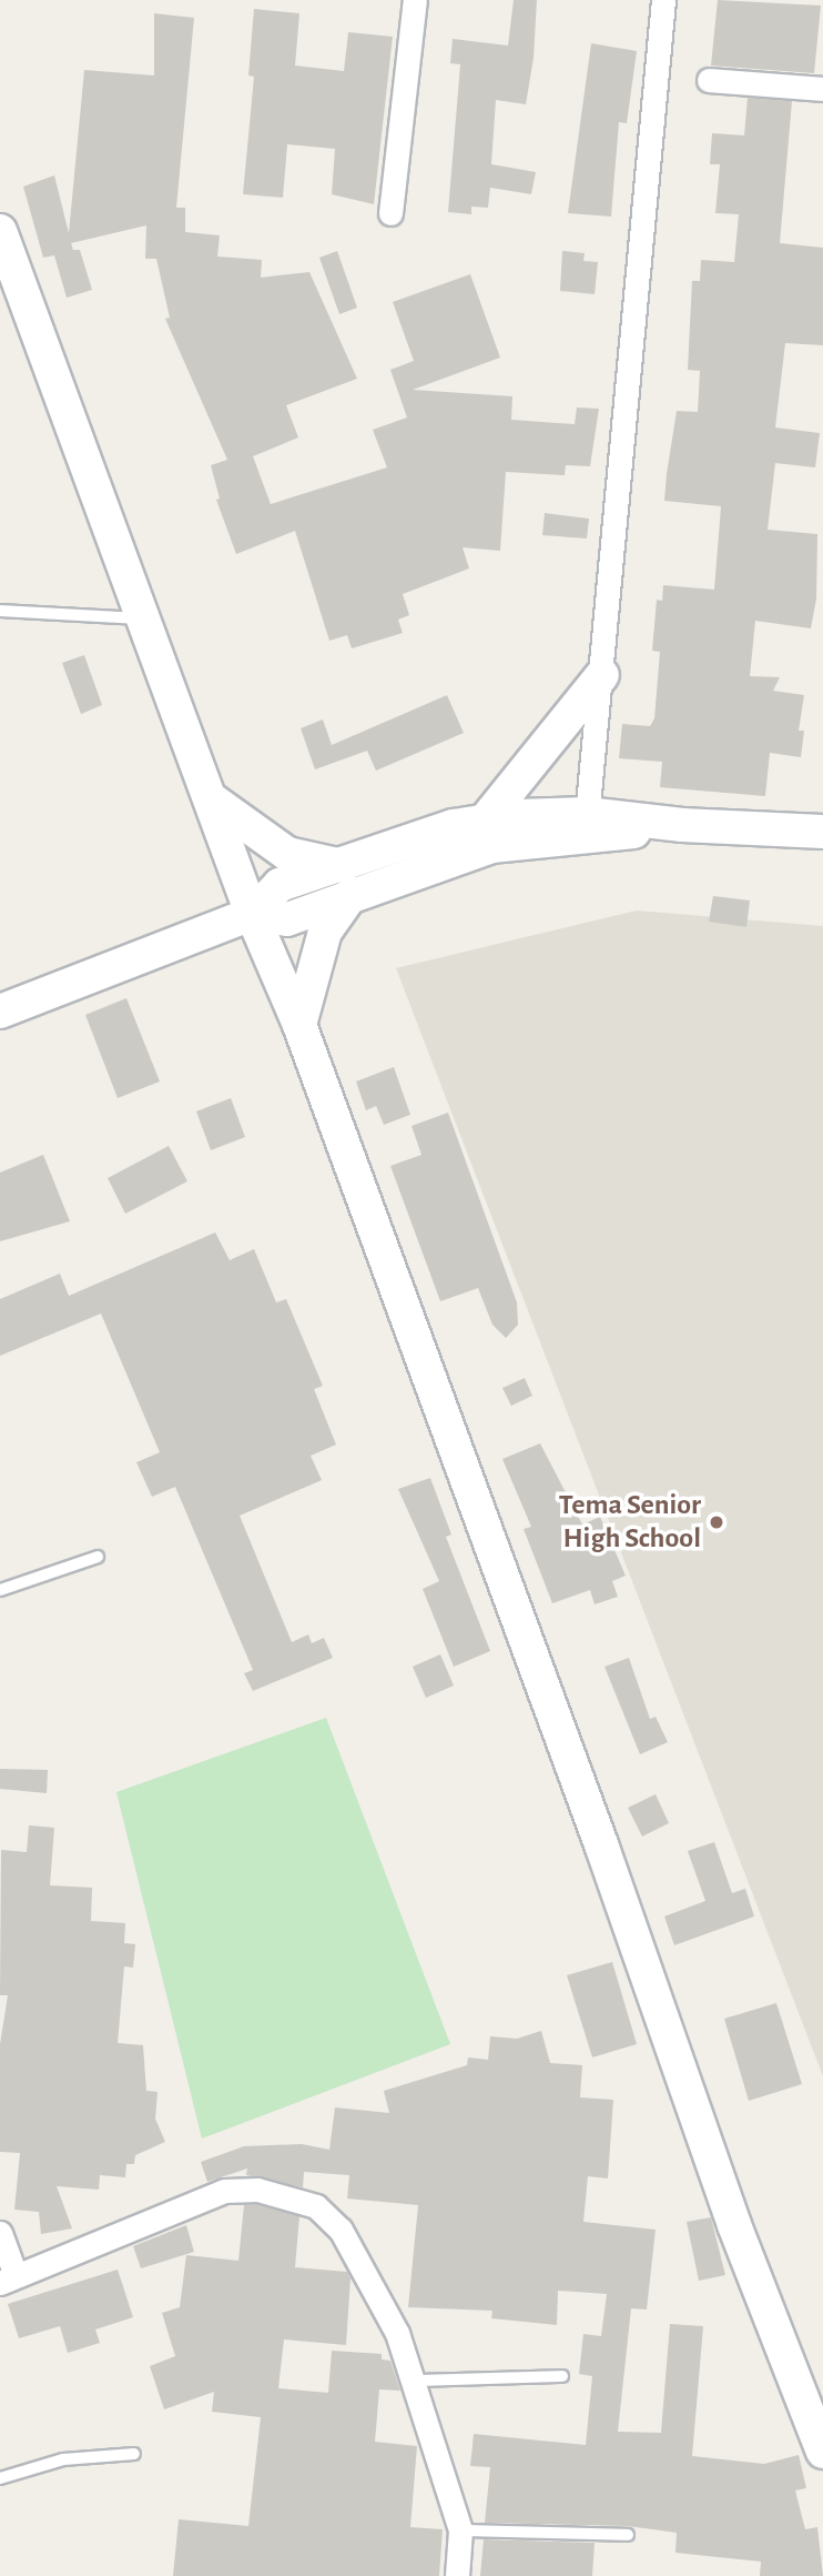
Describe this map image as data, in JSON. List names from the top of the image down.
{
  "places": ["Tema Senior High School"]
}
